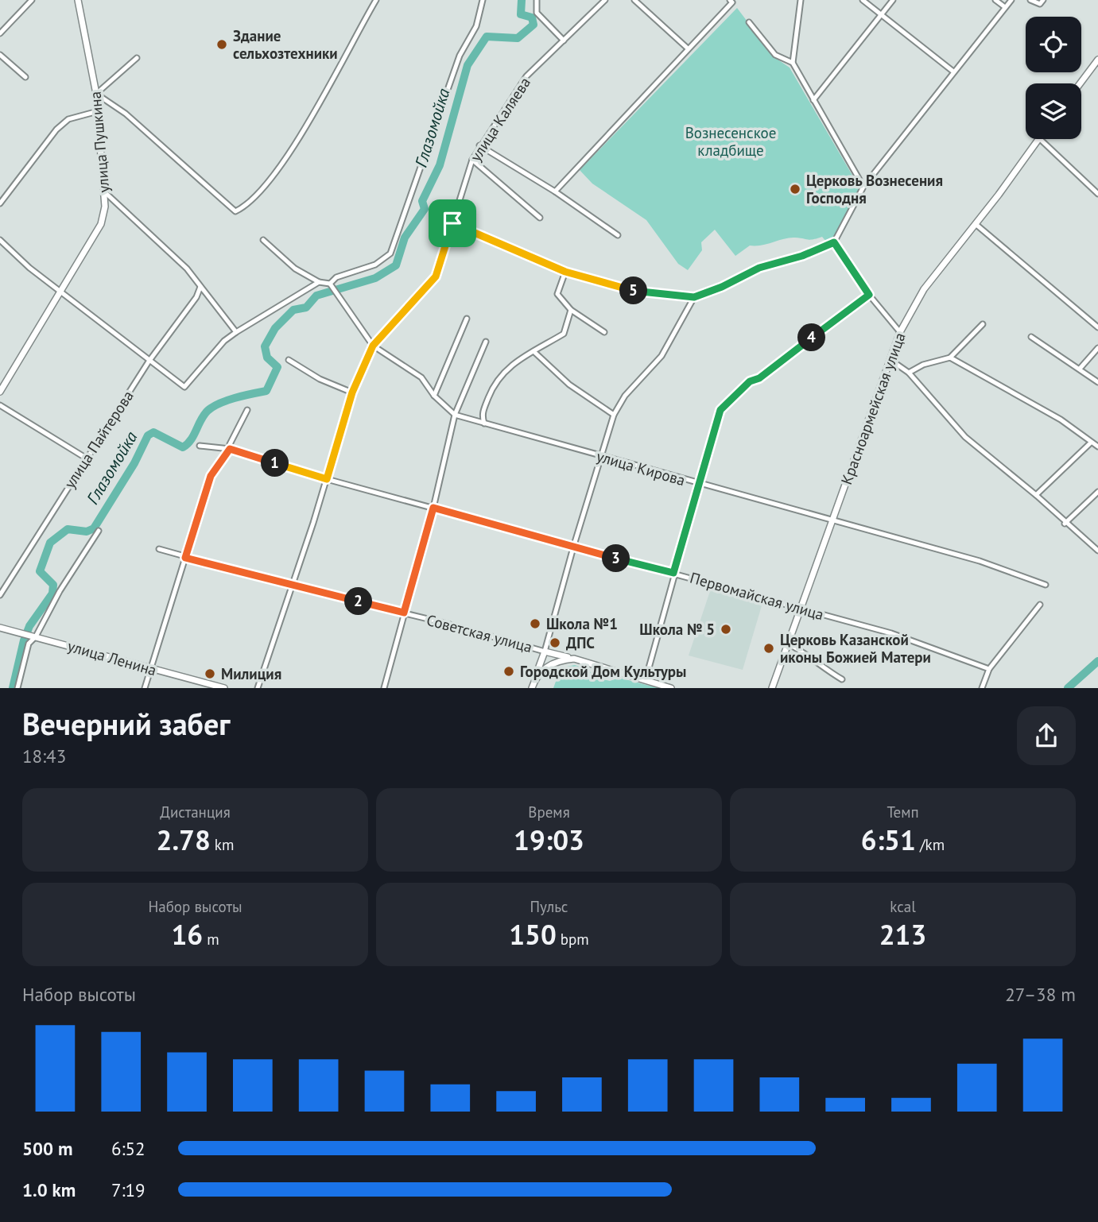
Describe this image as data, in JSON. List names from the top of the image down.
{
  "streets": {
    "main road": [
      "улица Пушкина",
      "Красноармейская улица",
      "Советская улица",
      "улица Ленина"
    ],
    "street": [
      "улица Каляева",
      "улица Пайтерова",
      "улица Кирова",
      "Первомайская улица"
    ]
  },
  "crossings": [
    ["улица Каляева", "улица Кирова"],
    ["улица Каляева", "Первомайская улица"],
    ["улица Каляева", "Советская улица"],
    ["Красноармейская улица", "улица Кирова"],
    ["Красноармейская улица", "Первомайская улица"]
  ],
  "water": ["Глазомойка"],
  "parks": ["Вознесенское кладбище"],
  "places": [
    "Здание сельхозтехники",
    "Церковь Вознесения Господня",
    "Школа №1",
    "Школа № 5",
    "ДПС",
    "Церковь Казанской иконы Божией Матери",
    "Городской Дом Культуры",
    "Милиция"
  ],
  "page": {
    "pins": [
      "5",
      "4",
      "1",
      "3",
      "2"
    ],
    "heading": ["Вечерний забег", "18:43"],
    "stats": [
      ["Дистанция", "2.78 km"],
      ["Время", "19:03"],
      ["Темп", "6:51 /km"],
      ["Набор высоты", "16 m"],
      ["Пульс", "150 bpm"],
      ["kcal", "213"]
    ],
    "chart": ["Набор высоты", "27–38 m"],
    "list": [
      {
        "name": "500 m",
        "note": "6:52"
      },
      {
        "name": "1.0 km",
        "note": "7:19"
      }
    ]
  }
}
